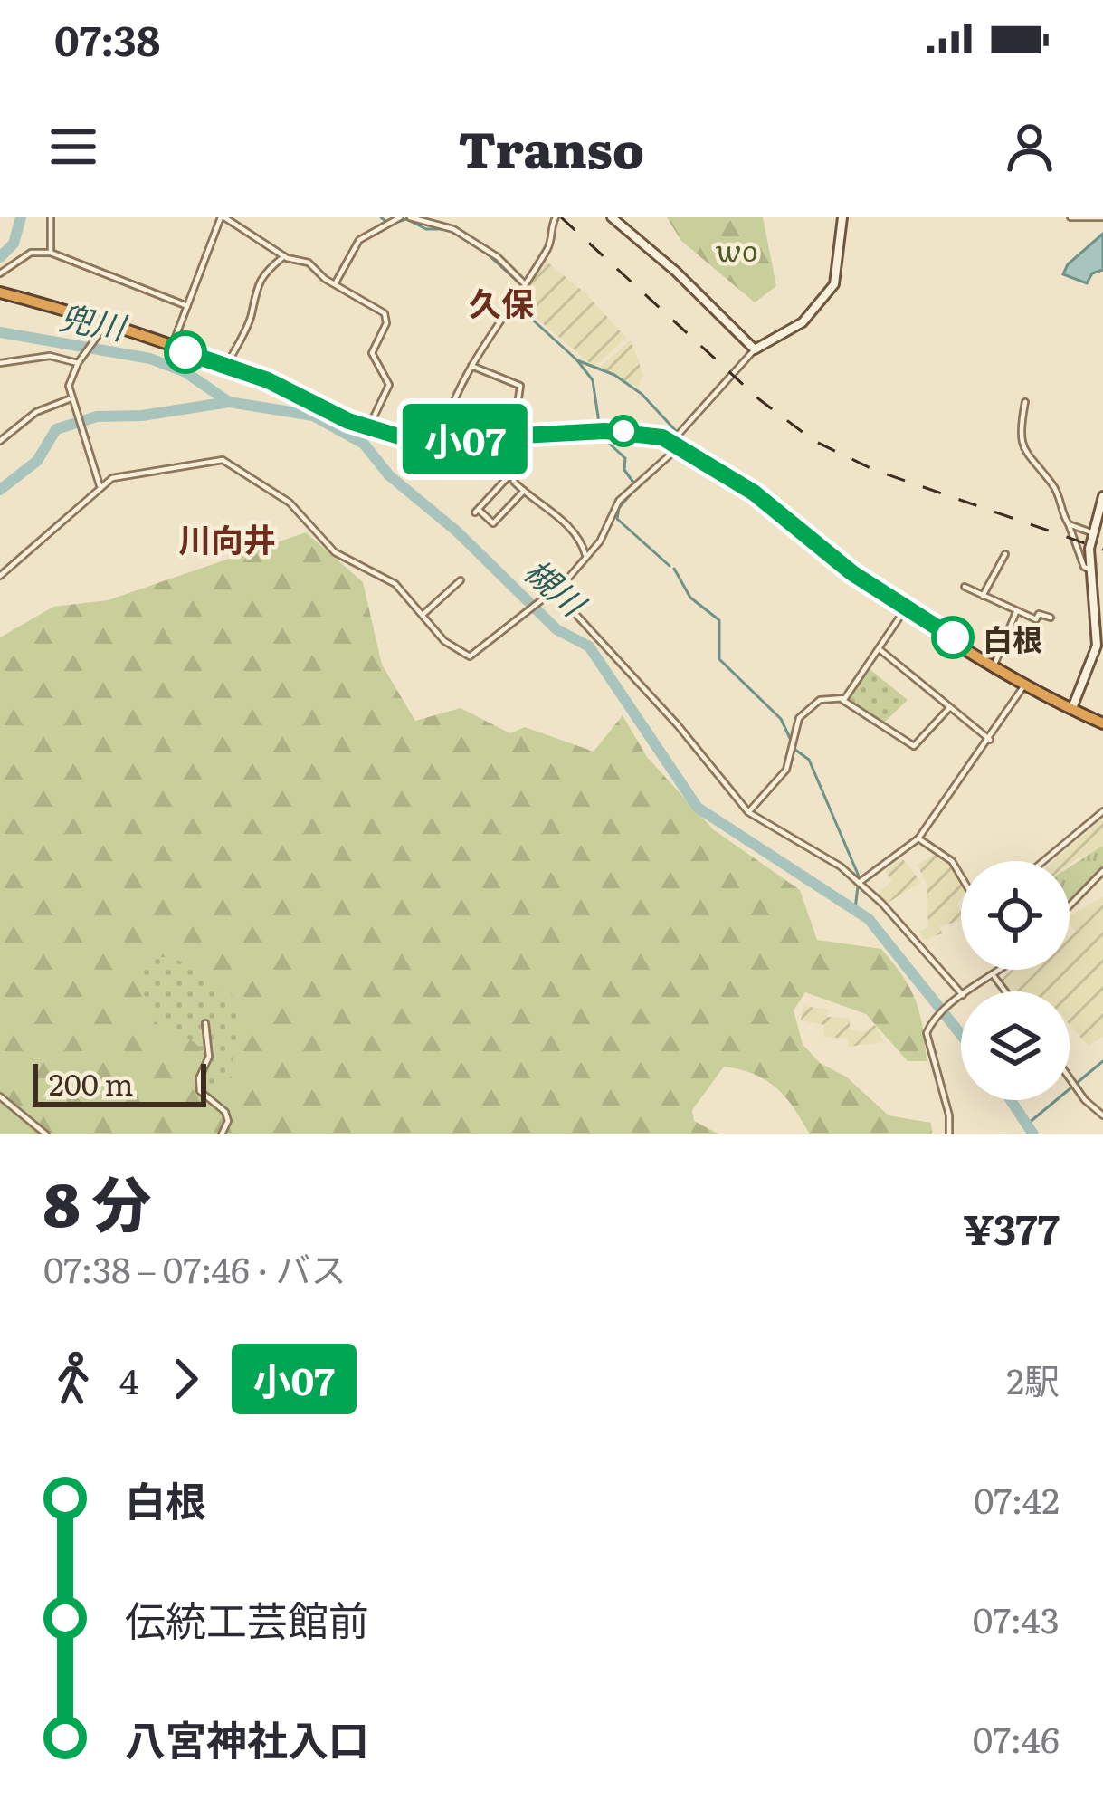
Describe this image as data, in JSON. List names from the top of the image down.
{
  "districts": ["久保", "川向井"],
  "water": ["兜川", "槻川"],
  "parks": ["wo"],
  "places": ["白根"],
  "lines": ["bus line 小07"],
  "scale_bar": "200 m",
  "page": {
    "status": "07:38",
    "header": "Transo",
    "on_map": "小07",
    "scale": "200 m",
    "heading": ["8 分", "07:38 – 07:46 · バス", "¥377"],
    "legs": ["4", "小07", "2駅"],
    "list": [
      {
        "name": "白根",
        "value": "07:42"
      },
      {
        "name": "伝統工芸館前",
        "value": "07:43"
      },
      {
        "name": "八宮神社入口",
        "value": "07:46"
      }
    ]
  }
}
